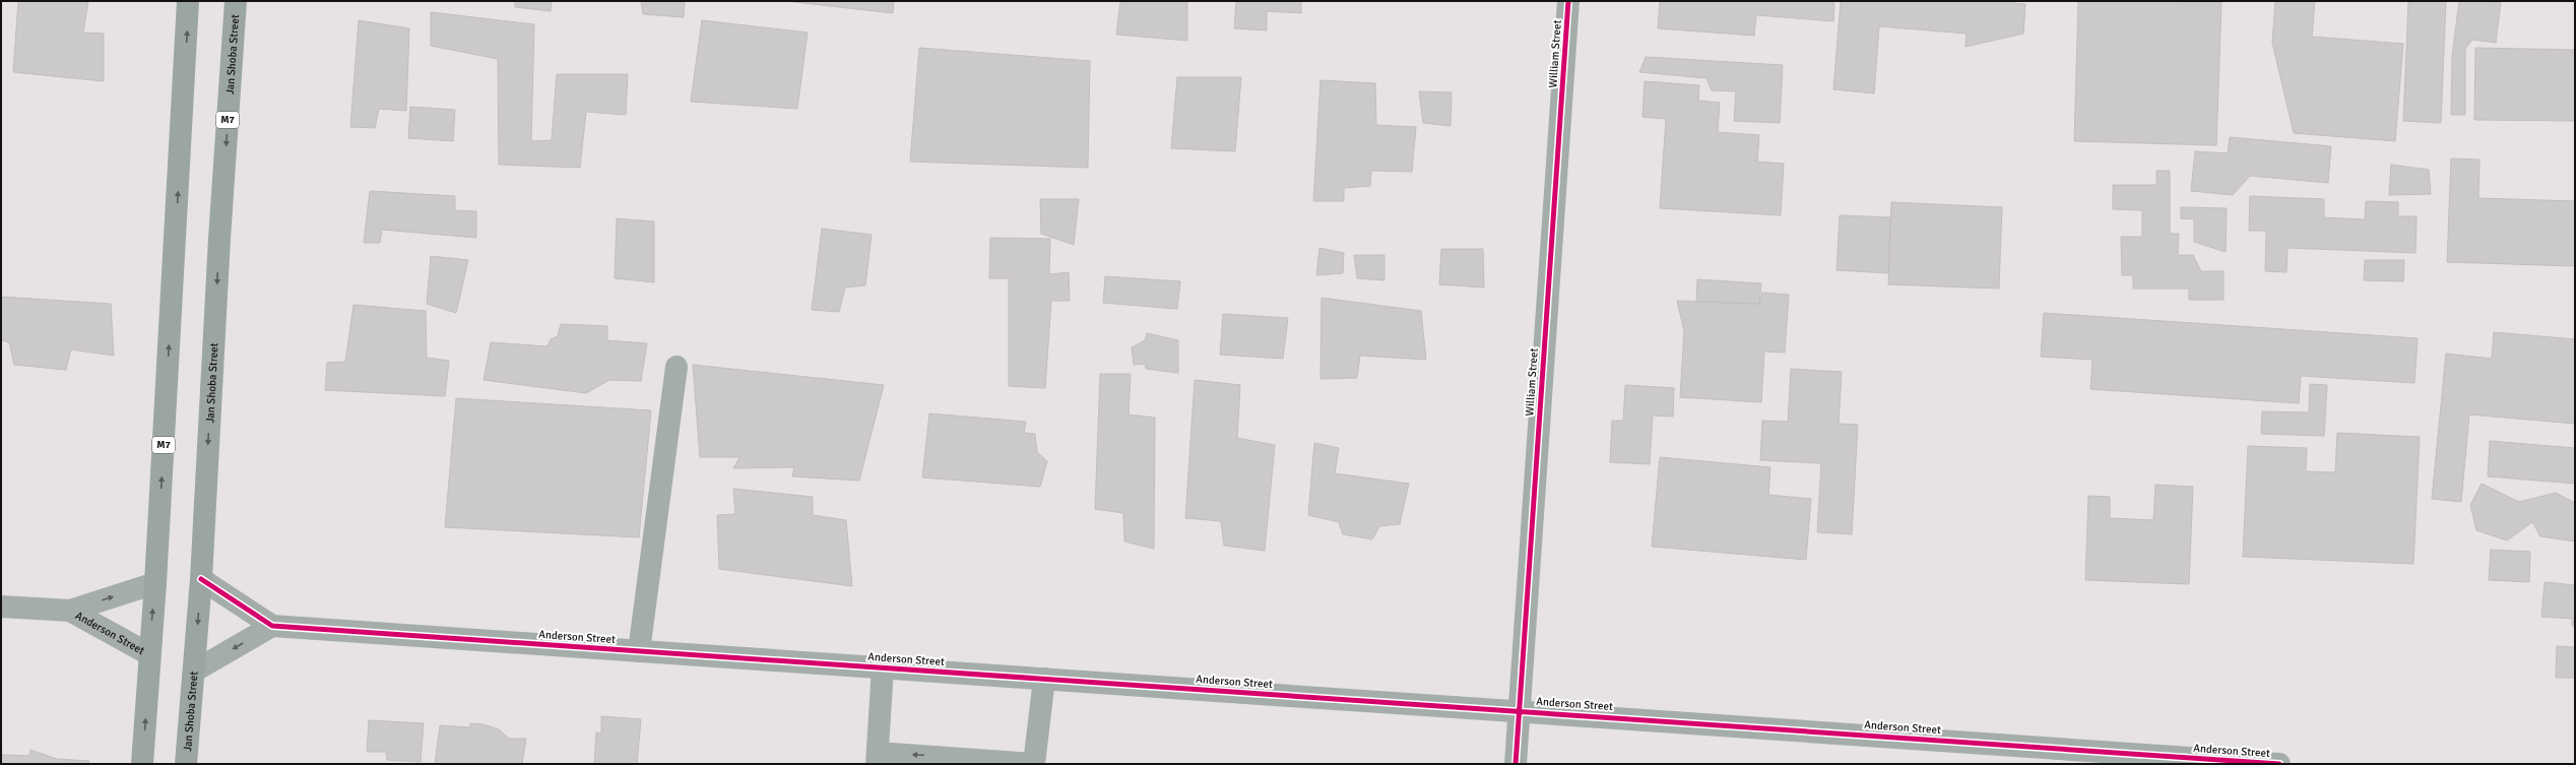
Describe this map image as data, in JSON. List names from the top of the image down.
{
  "streets": {
    "main road": ["Jan Shoba Street", "M7"],
    "street": ["William Street", "Anderson Street"]
  },
  "crossings": [
    ["Jan Shoba Street", "Anderson Street"],
    ["William Street", "Anderson Street"],
    ["M7", "Anderson Street"]
  ]
}
